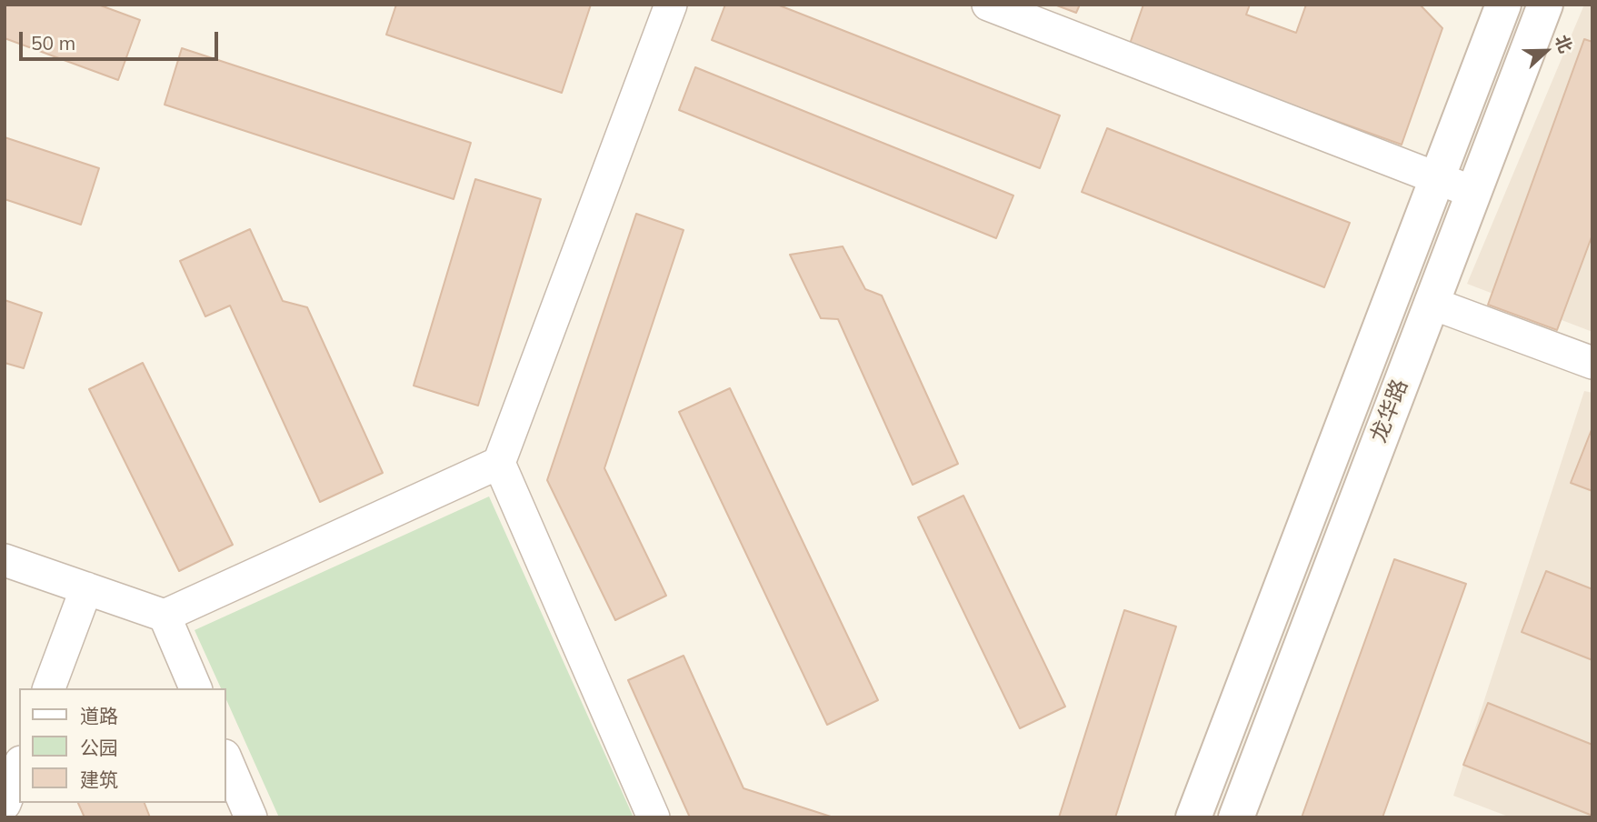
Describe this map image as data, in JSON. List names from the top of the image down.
{
  "streets": {
    "main road": ["龙华路"]
  },
  "legend": ["道路", "公园", "建筑"],
  "scale_bar": "50 m",
  "north": "right"
}
